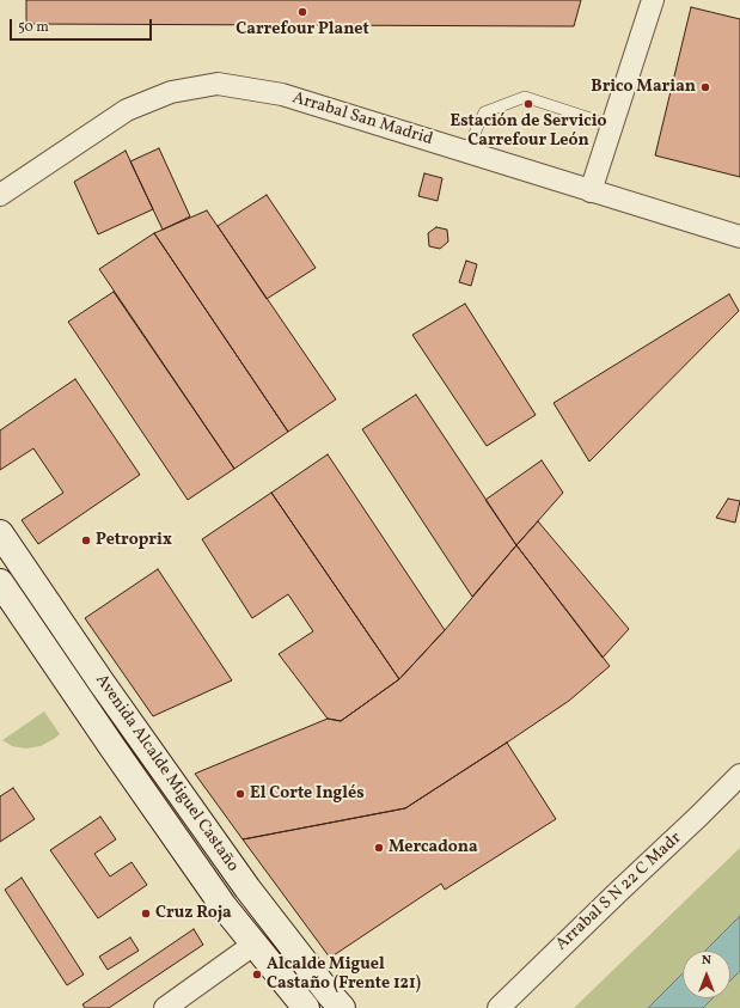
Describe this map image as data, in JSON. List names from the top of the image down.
{
  "streets": {
    "main road": ["Avenida Alcalde Miguel Castaño"],
    "street": ["Arrabal San Madrid", "Arrabal S N 22 C Madr"]
  },
  "places": [
    "Carrefour Planet",
    "Brico Marian",
    "Estación de Servicio Carrefour León",
    "Petroprix",
    "El Corte Inglés",
    "Mercadona",
    "Cruz Roja",
    "Alcalde Miguel Castaño (Frente 121)"
  ],
  "scale_bar": "50 m",
  "north": "top"
}
